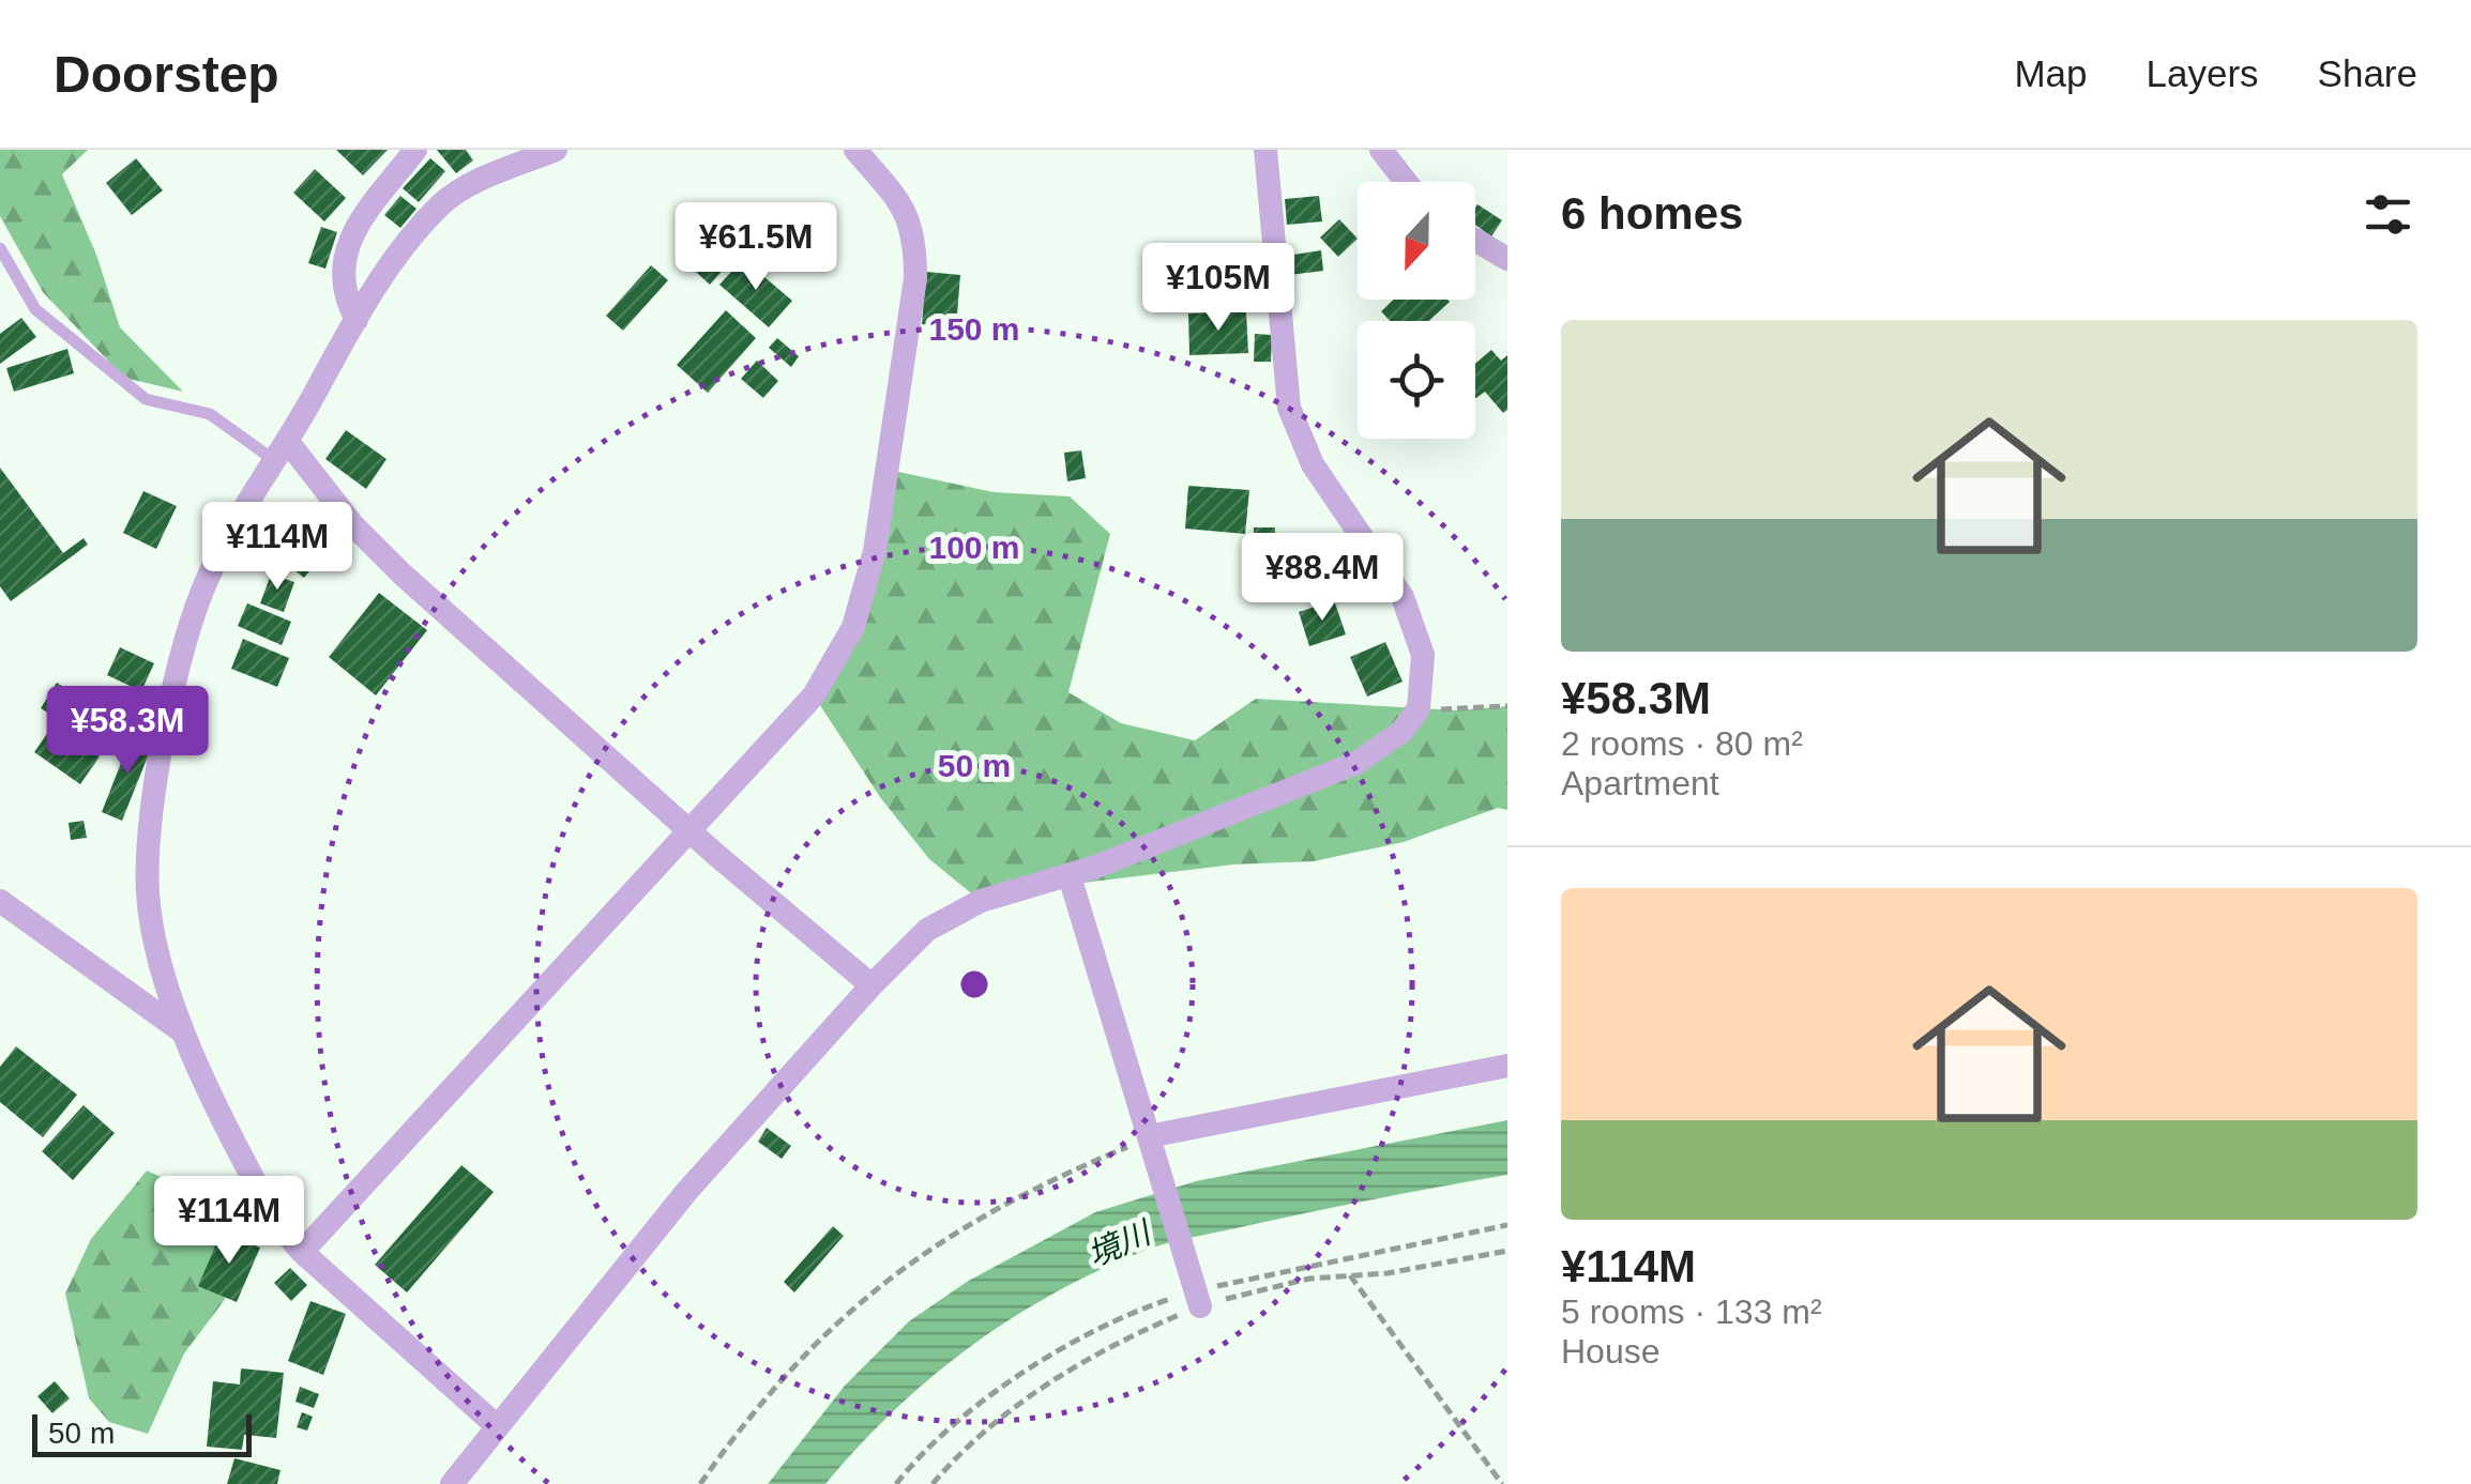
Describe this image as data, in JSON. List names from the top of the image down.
{
  "water": ["境川"],
  "scale_bar": "50 m",
  "north": "bottom",
  "page": {
    "header": "Doorstep",
    "nav": ["Map", "Layers", "Share"],
    "heading": "6 homes",
    "price": [
      "¥61.5M",
      "¥105M",
      "¥114M",
      "¥88.4M",
      "¥58.3M",
      "¥114M"
    ],
    "list": [
      {
        "name": "¥58.3M",
        "note": "2 rooms · 80 m² · Apartment"
      },
      {
        "name": "¥114M",
        "note": "5 rooms · 133 m² · House"
      }
    ],
    "scale": "50 m"
  },
  "rings": ["150 m", "100 m", "50 m"]
}
